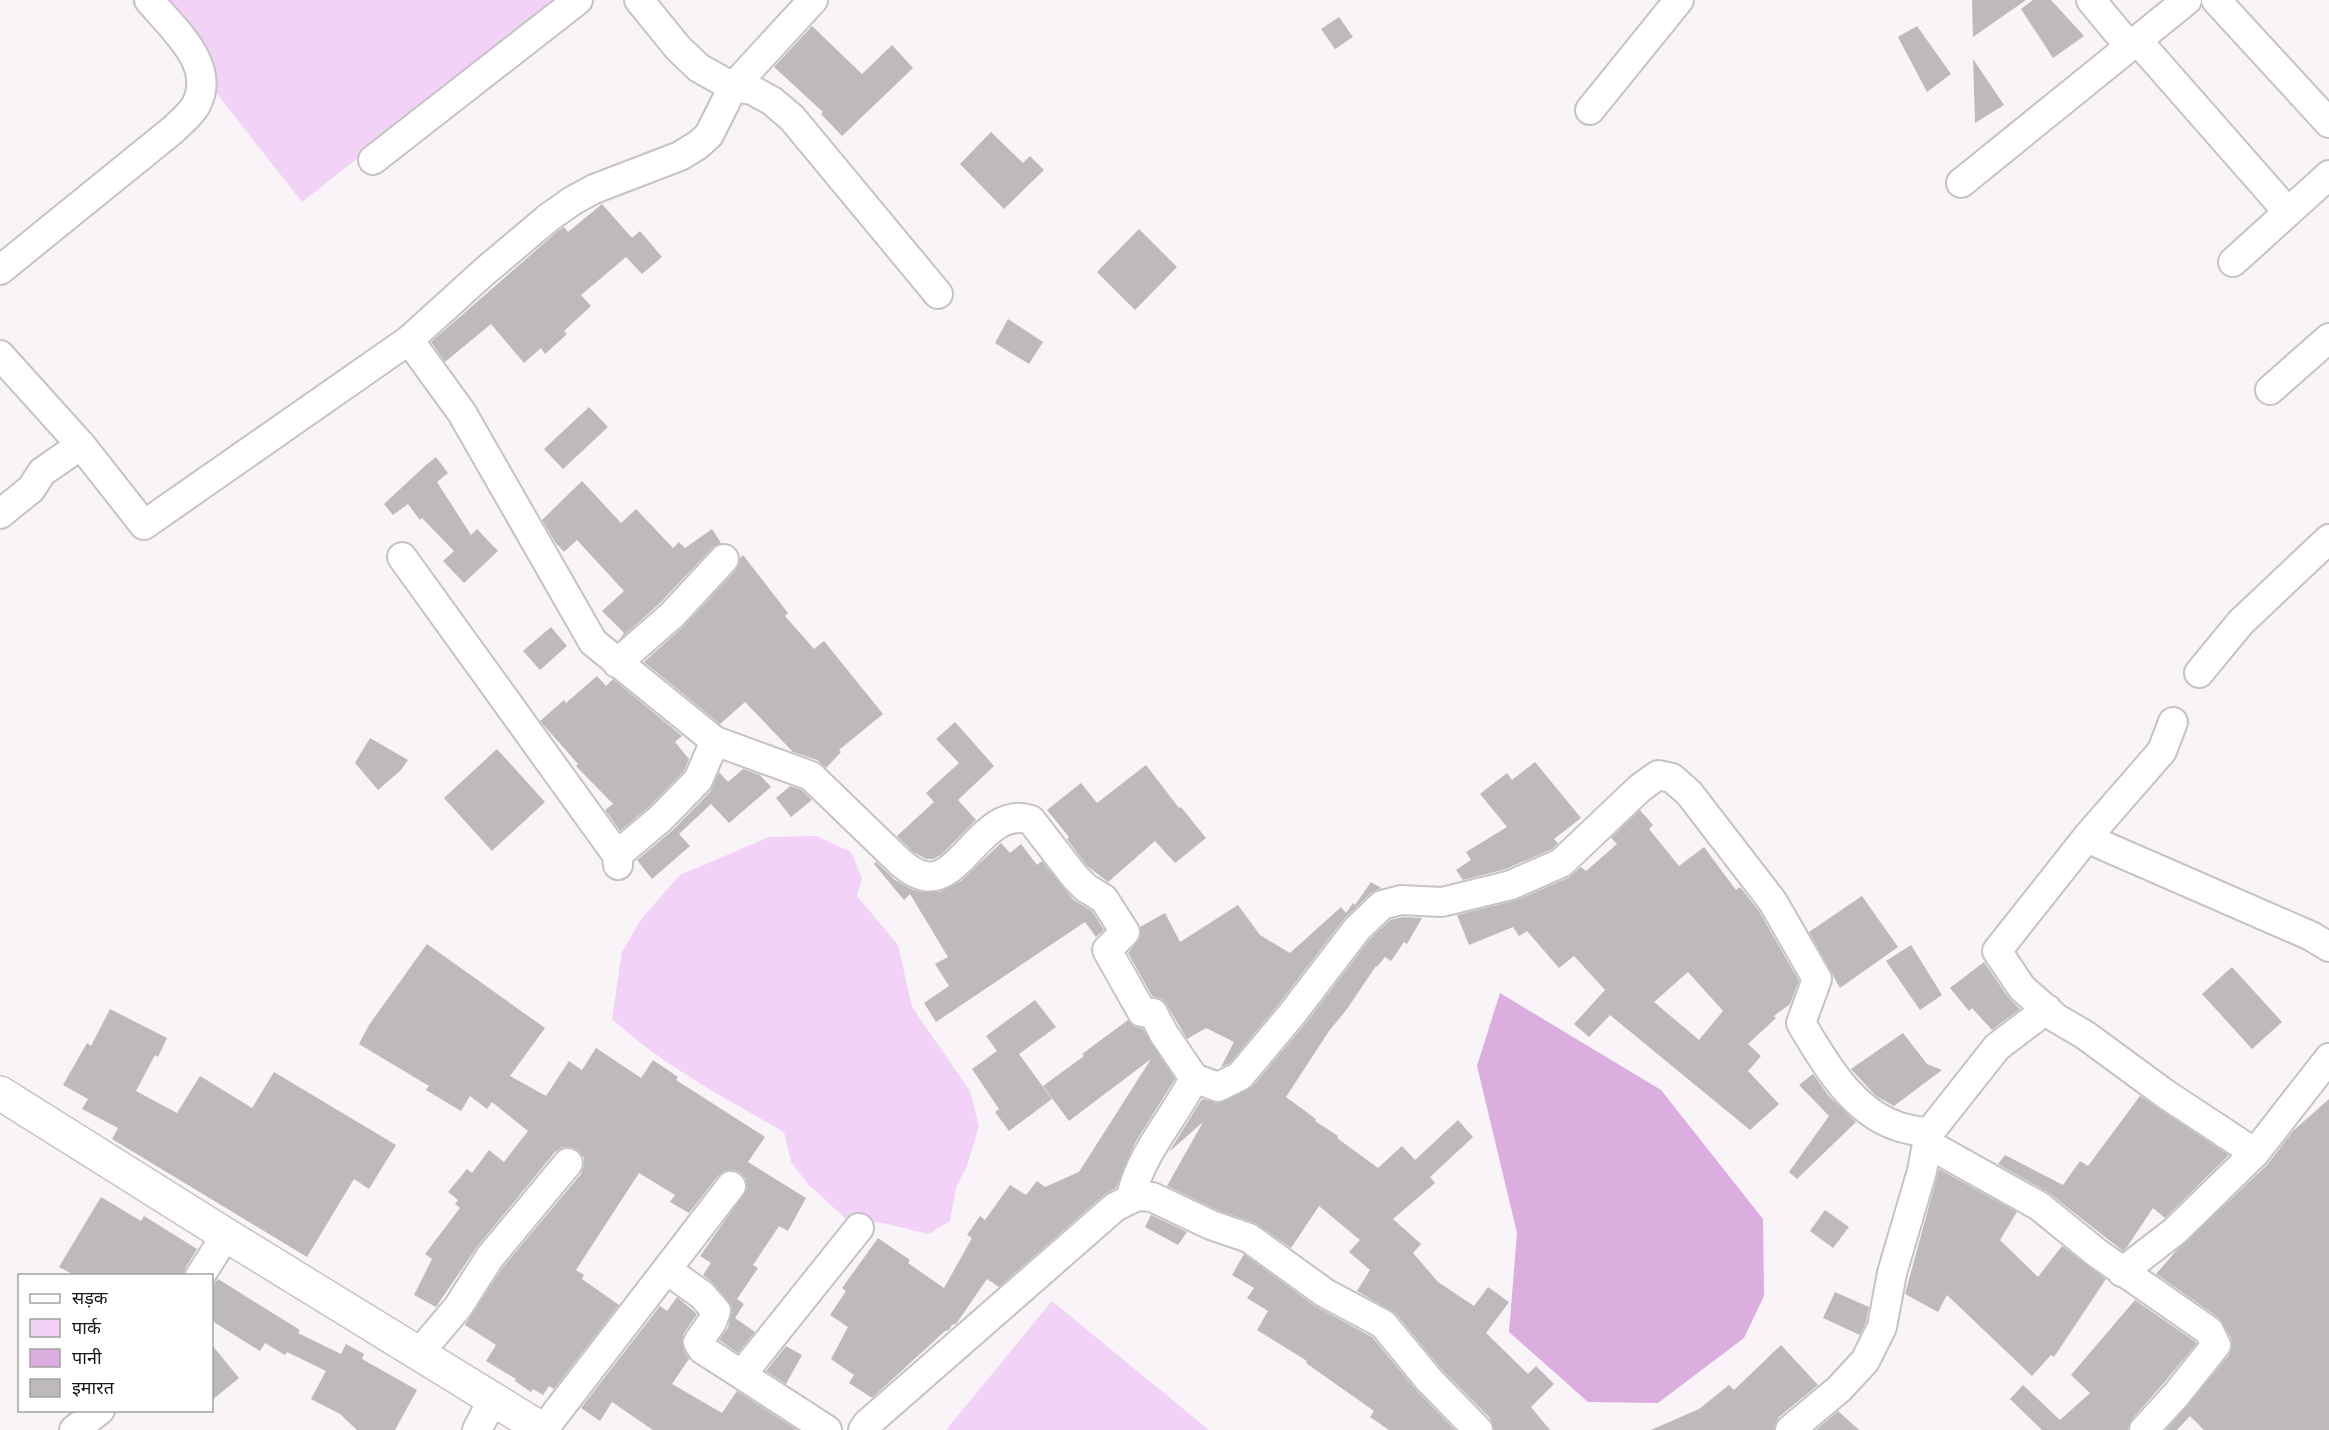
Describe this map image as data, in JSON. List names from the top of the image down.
{
  "legend": [
    "सड़क",
    "पार्क",
    "पानी",
    "इमारत"
  ]
}
